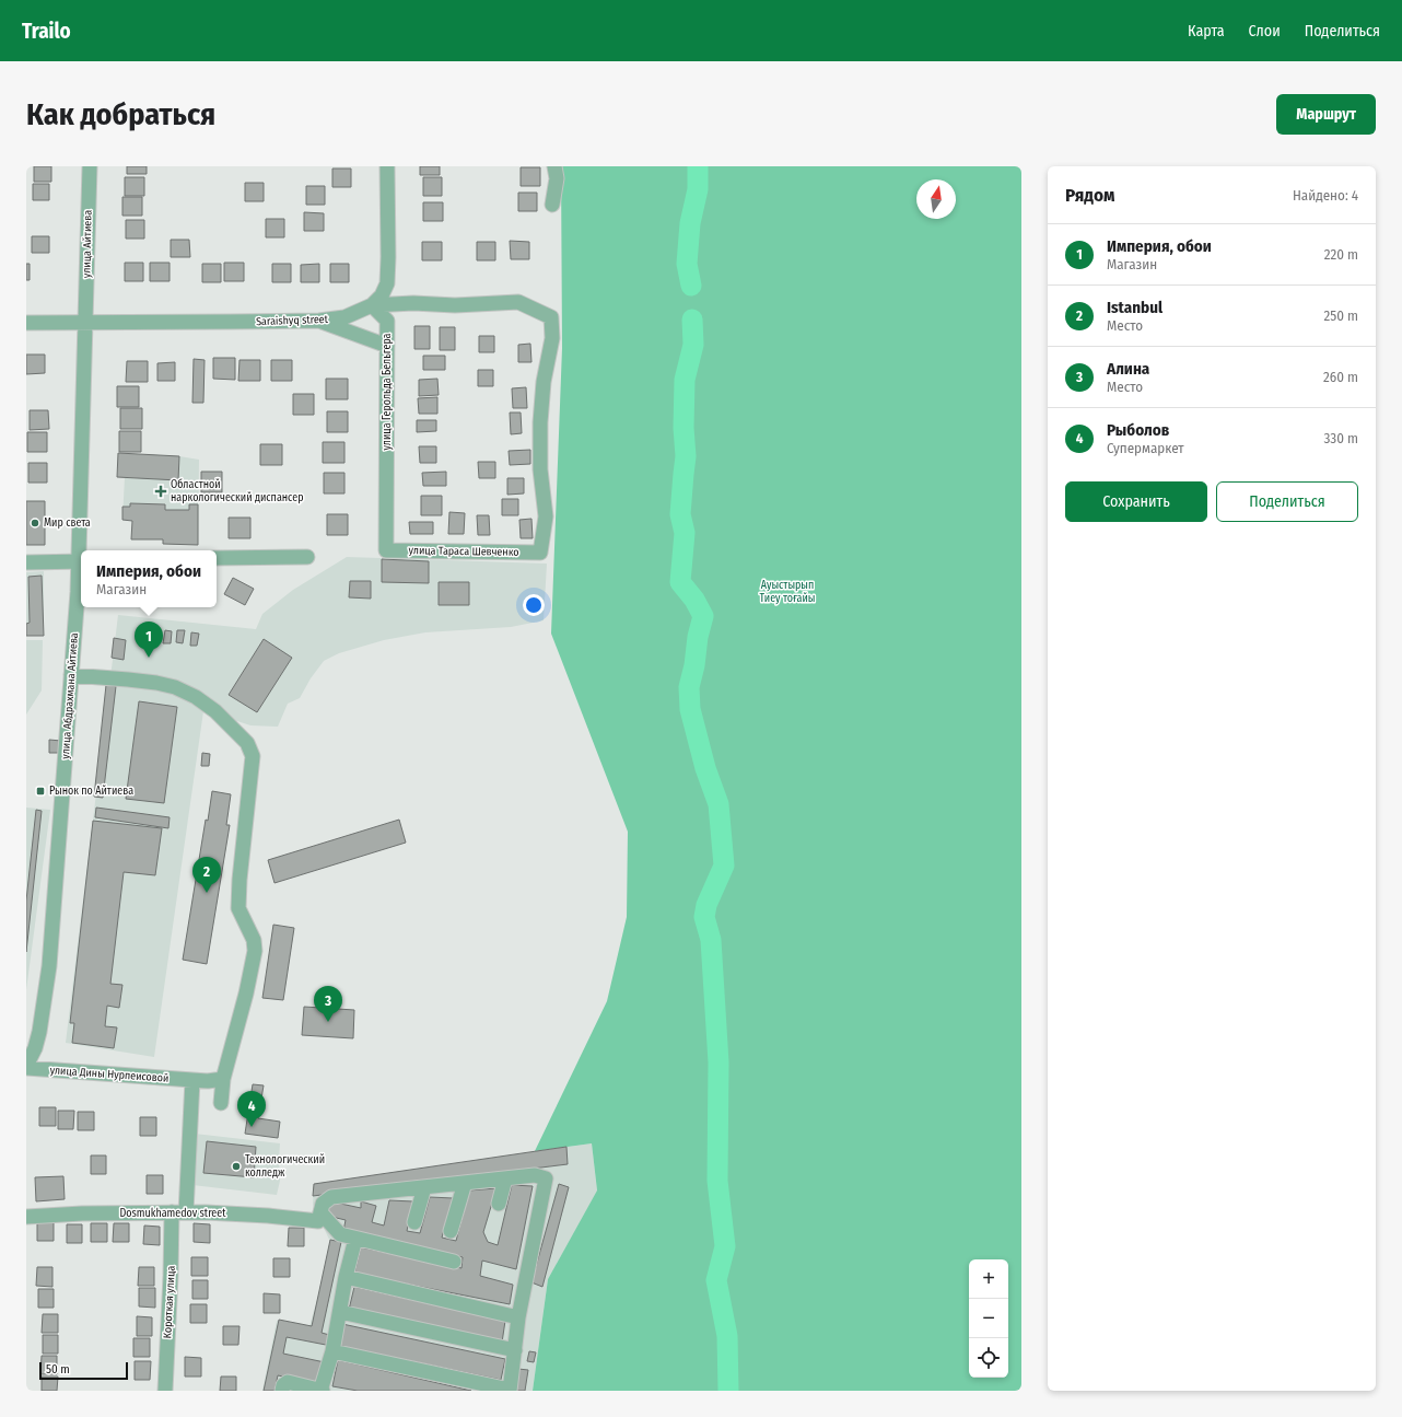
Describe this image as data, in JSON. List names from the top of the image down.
{
  "streets": {
    "street": [
      "улица Айтиева",
      "Saraishyq street",
      "улица Герольда Бельгера",
      "улица Тараса Шевченко",
      "улица Абдрахмана Айтиева",
      "улица Дины Нурпеисовой",
      "Dosmukhamedov street",
      "Короткая улица"
    ]
  },
  "crossings": [
    ["улица Айтиева", "Saraishyq street"],
    ["улица Айтиева", "улица Абдрахмана Айтиева"],
    ["Saraishyq street", "улица Герольда Бельгера"],
    ["Saraishyq street", "улица Тараса Шевченко"],
    ["Saraishyq street", "улица Абдрахмана Айтиева"],
    ["улица Герольда Бельгера", "улица Тараса Шевченко"],
    ["улица Абдрахмана Айтиева", "улица Дины Нурпеисовой"],
    ["улица Дины Нурпеисовой", "Короткая улица"],
    ["Dosmukhamedov street", "Короткая улица"]
  ],
  "parks": ["Ауыстырып Тиеу тоғайы"],
  "places": {
    "health": ["Областной наркологический диспансер"],
    "other": ["Мир света", "Технологический колледж"],
    "transit": ["Рынок по Айтиева"]
  },
  "scale_bar": "50 m",
  "north": "top",
  "page": {
    "header": "Trailo",
    "nav": ["Карта", "Слои", "Поделиться"],
    "buttons": [
      "Маршрут",
      ["Сохранить", "Поделиться"]
    ],
    "title": "Как добраться",
    "heading": ["Рядом", "Найдено: 4"],
    "list": [
      {
        "mark": "1",
        "name": "Империя, обои",
        "note": "Магазин",
        "value": "220 m"
      },
      {
        "mark": "2",
        "name": "Istanbul",
        "note": "Место",
        "value": "250 m"
      },
      {
        "mark": "3",
        "name": "Алина",
        "note": "Место",
        "value": "260 m"
      },
      {
        "mark": "4",
        "name": "Рыболов",
        "note": "Супермаркет",
        "value": "330 m"
      }
    ],
    "popup": ["Империя, обои", "Магазин"],
    "pins": [
      "1",
      "2",
      "3",
      "4"
    ],
    "map_buttons": ["+", "−"],
    "scale": "50 m"
  }
}
